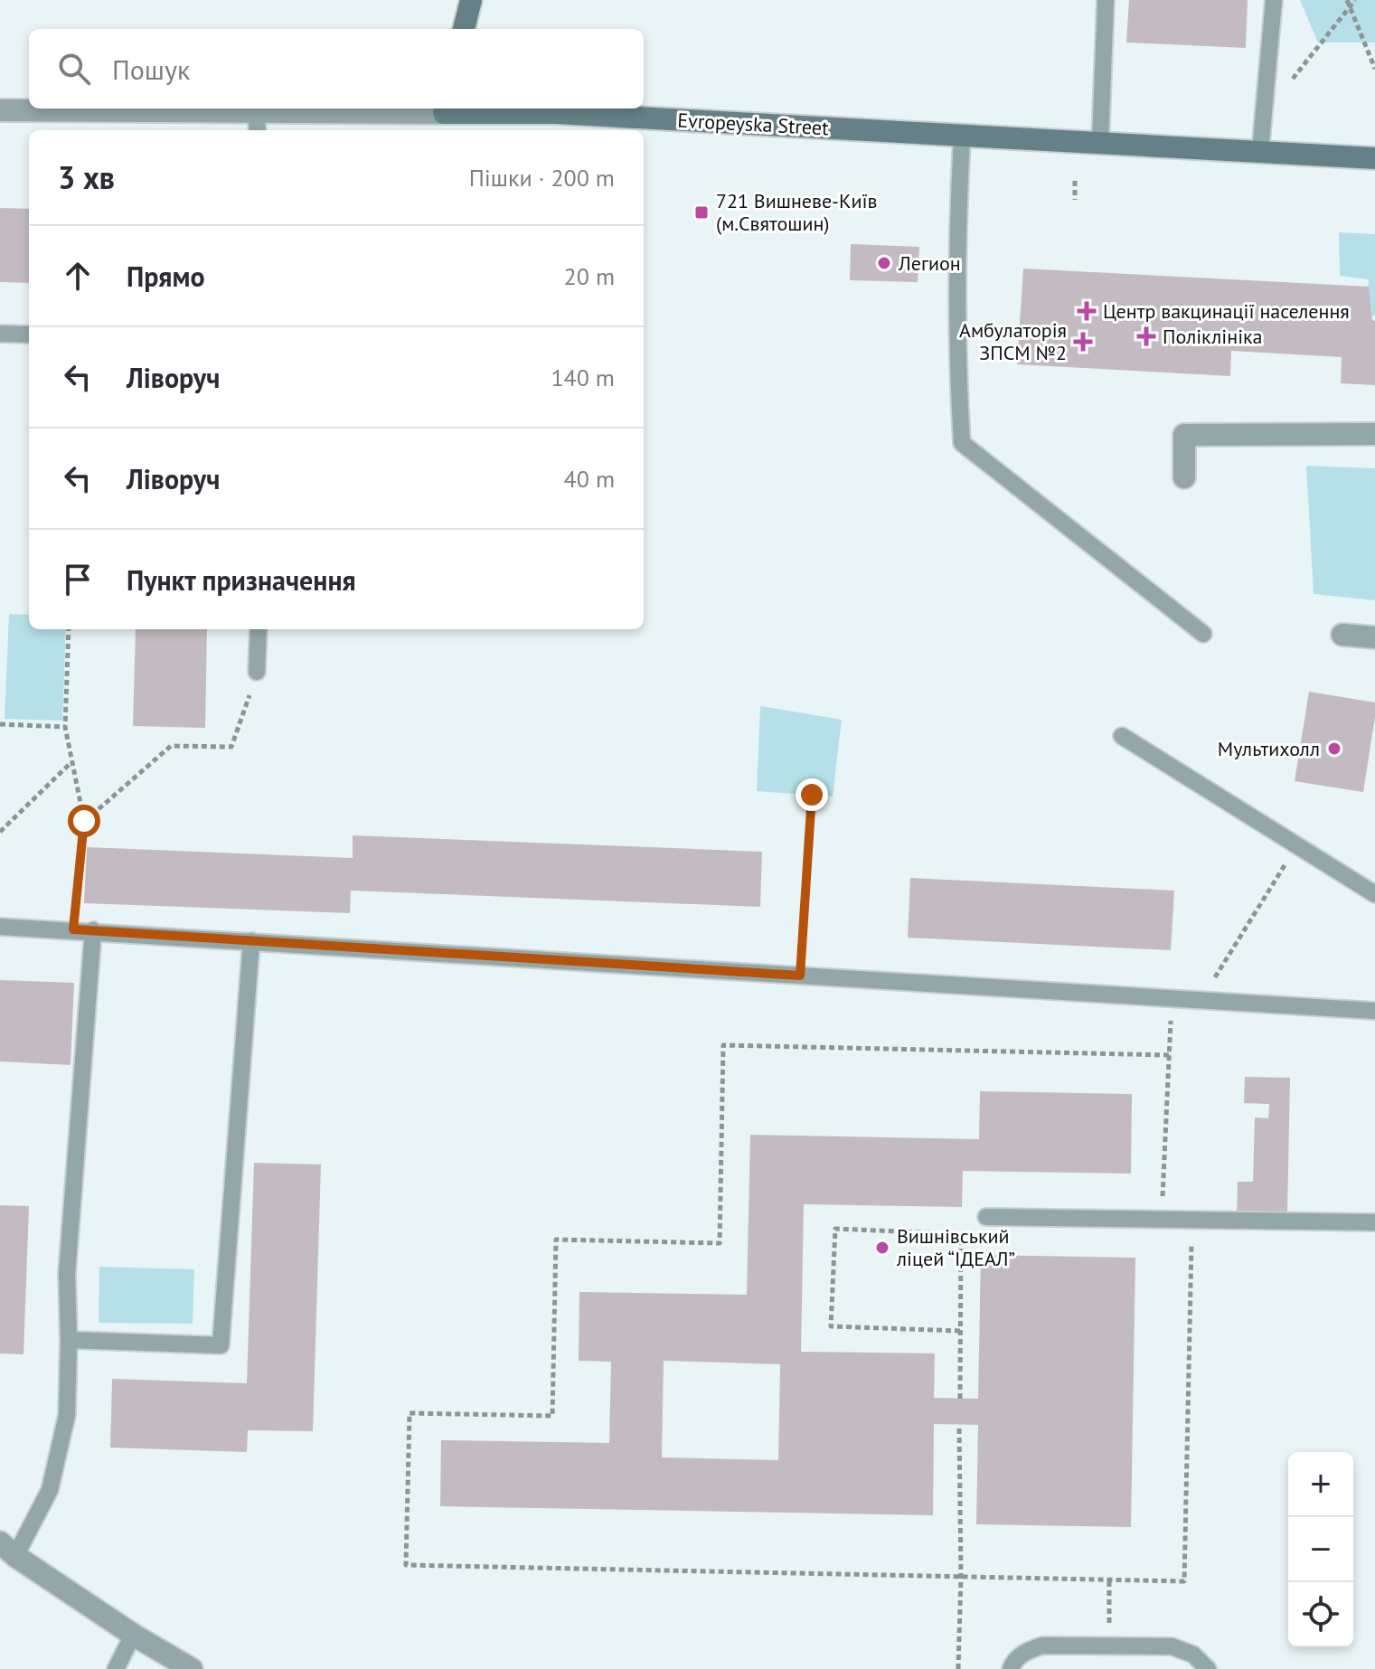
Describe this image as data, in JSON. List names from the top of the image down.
{
  "streets": {
    "street": ["Evropeyska Street"]
  },
  "places": {
    "transit": ["721 Вишневе-Київ (м.Святошин)"],
    "other": ["Легион", "Мультихолл", "Вишнівський ліцей “ІДЕАЛ”"],
    "health": ["Центр вакцинації населення", "Поліклініка", "Амбулаторія ЗПСМ №2"]
  },
  "page": {
    "search": "Пошук",
    "heading": ["3 хв", "Пішки · 200 m"],
    "list": [
      ["Прямо", "20 m"],
      ["Ліворуч", "140 m"],
      ["Ліворуч", "40 m"],
      "Пункт призначення"
    ],
    "map_buttons": ["+", "−"]
  }
}
